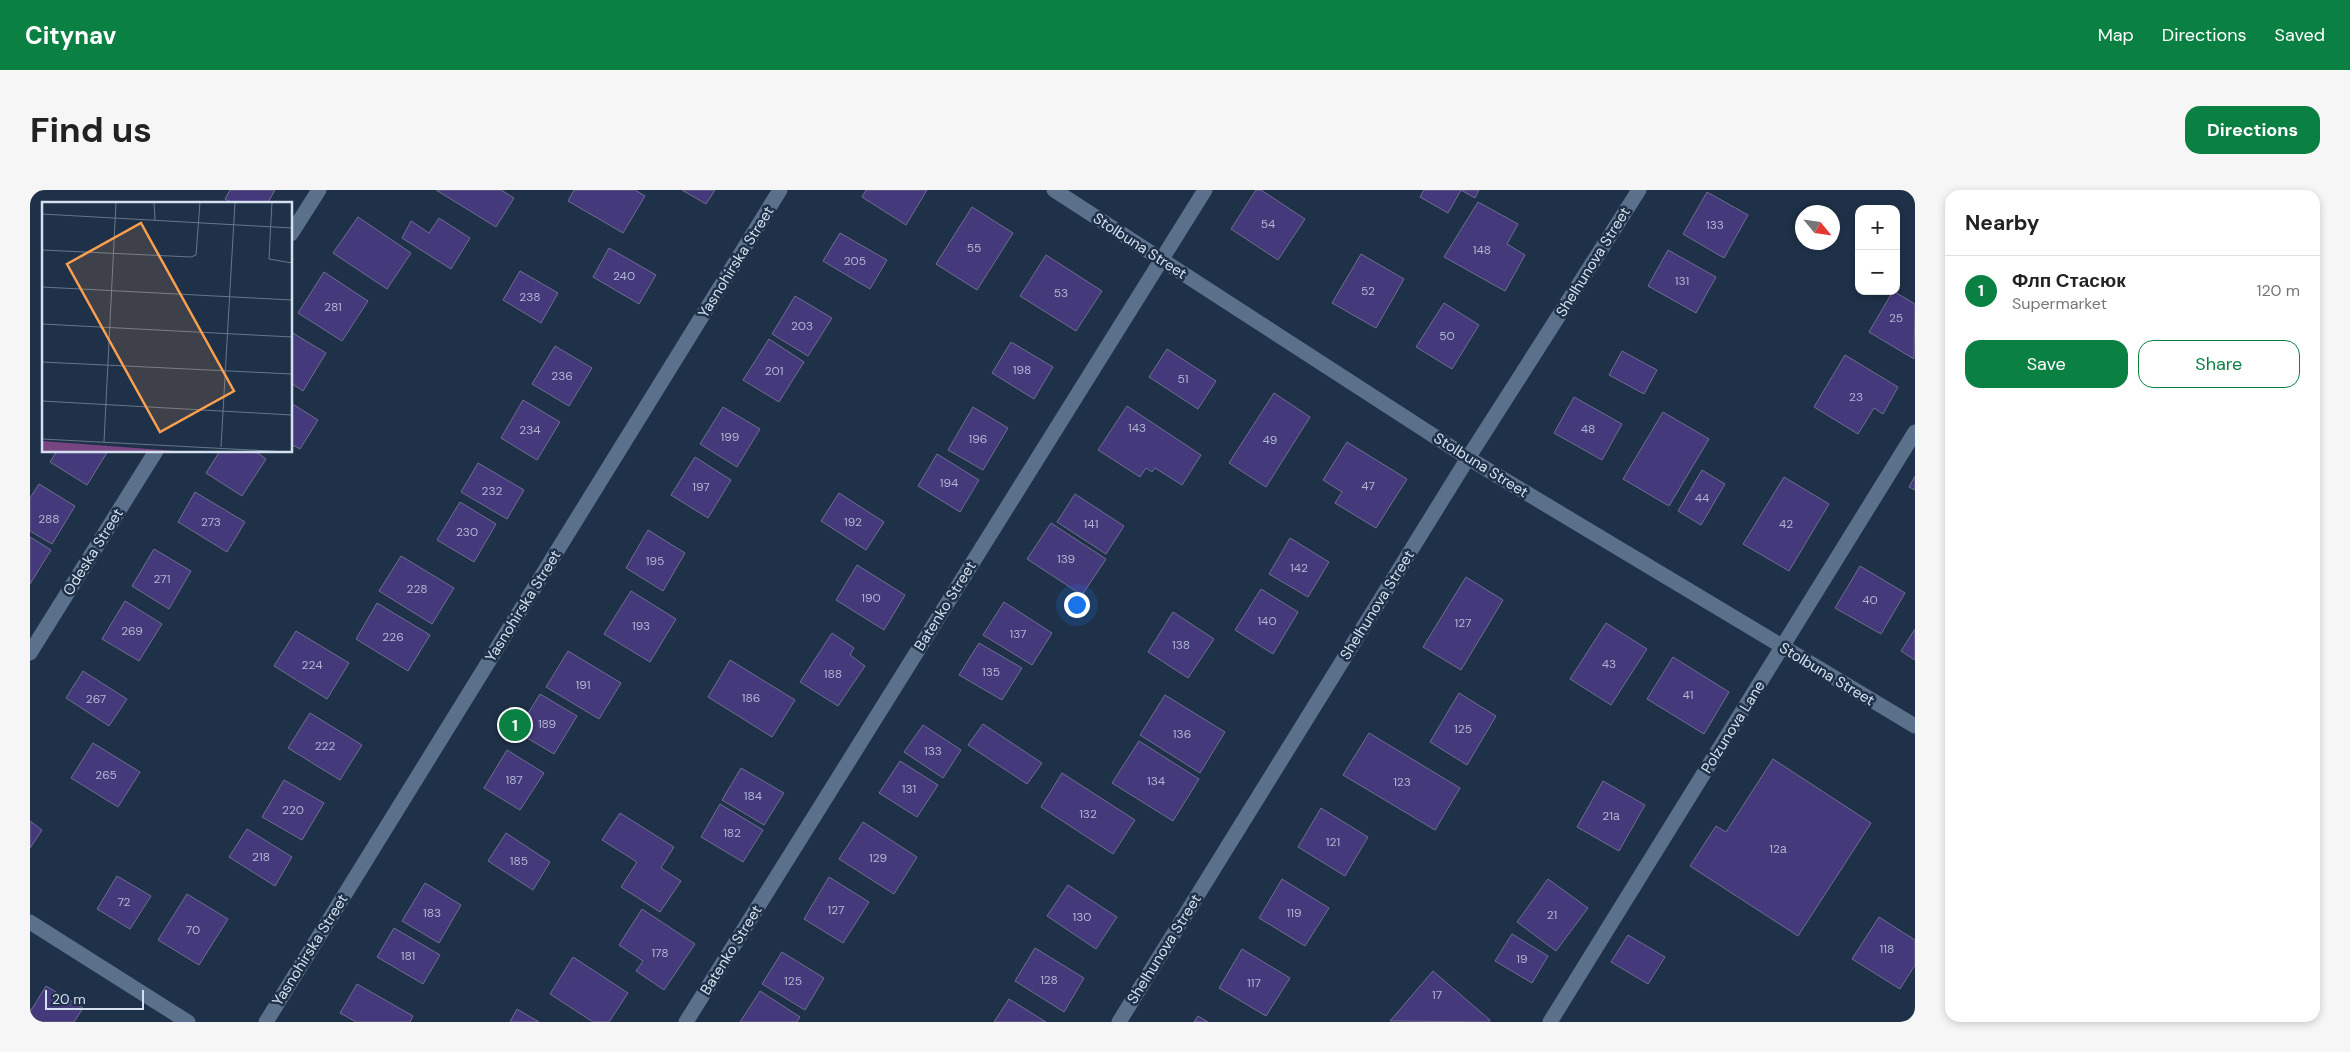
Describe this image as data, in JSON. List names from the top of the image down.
{
  "streets": {
    "street": [
      "Stolbuna Street",
      "Yasnohirska Street",
      "Shelhunova Street",
      "Odeska Street",
      "Batenko Street",
      "Polzunova Lane"
    ]
  },
  "crossings": [
    ["Stolbuna Street", "Shelhunova Street"],
    ["Stolbuna Street", "Batenko Street"],
    ["Stolbuna Street", "Polzunova Lane"]
  ],
  "house_numbers": [
    "54",
    "133",
    "55",
    "148",
    "205",
    "240",
    "131",
    "52",
    "53",
    "238",
    "281",
    "25",
    "203",
    "50",
    "198",
    "201",
    "236",
    "51",
    "23",
    "143",
    "48",
    "234",
    "199",
    "196",
    "49",
    "194",
    "47",
    "197",
    "232",
    "44",
    "288",
    "273",
    "192",
    "141",
    "42",
    "230",
    "139",
    "195",
    "142",
    "271",
    "228",
    "190",
    "40",
    "140",
    "127",
    "193",
    "269",
    "137",
    "226",
    "138",
    "43",
    "224",
    "135",
    "188",
    "191",
    "41",
    "186",
    "267",
    "189",
    "125",
    "136",
    "222",
    "133",
    "265",
    "187",
    "134",
    "123",
    "131",
    "184",
    "220",
    "132",
    "21а",
    "182",
    "121",
    "12а",
    "218",
    "129",
    "185",
    "72",
    "127",
    "183",
    "119",
    "21",
    "130",
    "70",
    "118",
    "178",
    "181",
    "19",
    "128",
    "125",
    "117",
    "17"
  ],
  "scale_bar": "20 m",
  "north": "bottom right",
  "page": {
    "header": "Citynav",
    "nav": ["Map", "Directions", "Saved"],
    "buttons": [
      "Directions",
      ["Save", "Share"]
    ],
    "title": "Find us",
    "heading": "Nearby",
    "map_buttons": ["+", "−"],
    "list": [
      {
        "mark": "1",
        "name": "Флп Стасюк",
        "note": "Supermarket",
        "value": "120 m"
      }
    ],
    "pins": "1",
    "scale": "20 m"
  }
}
